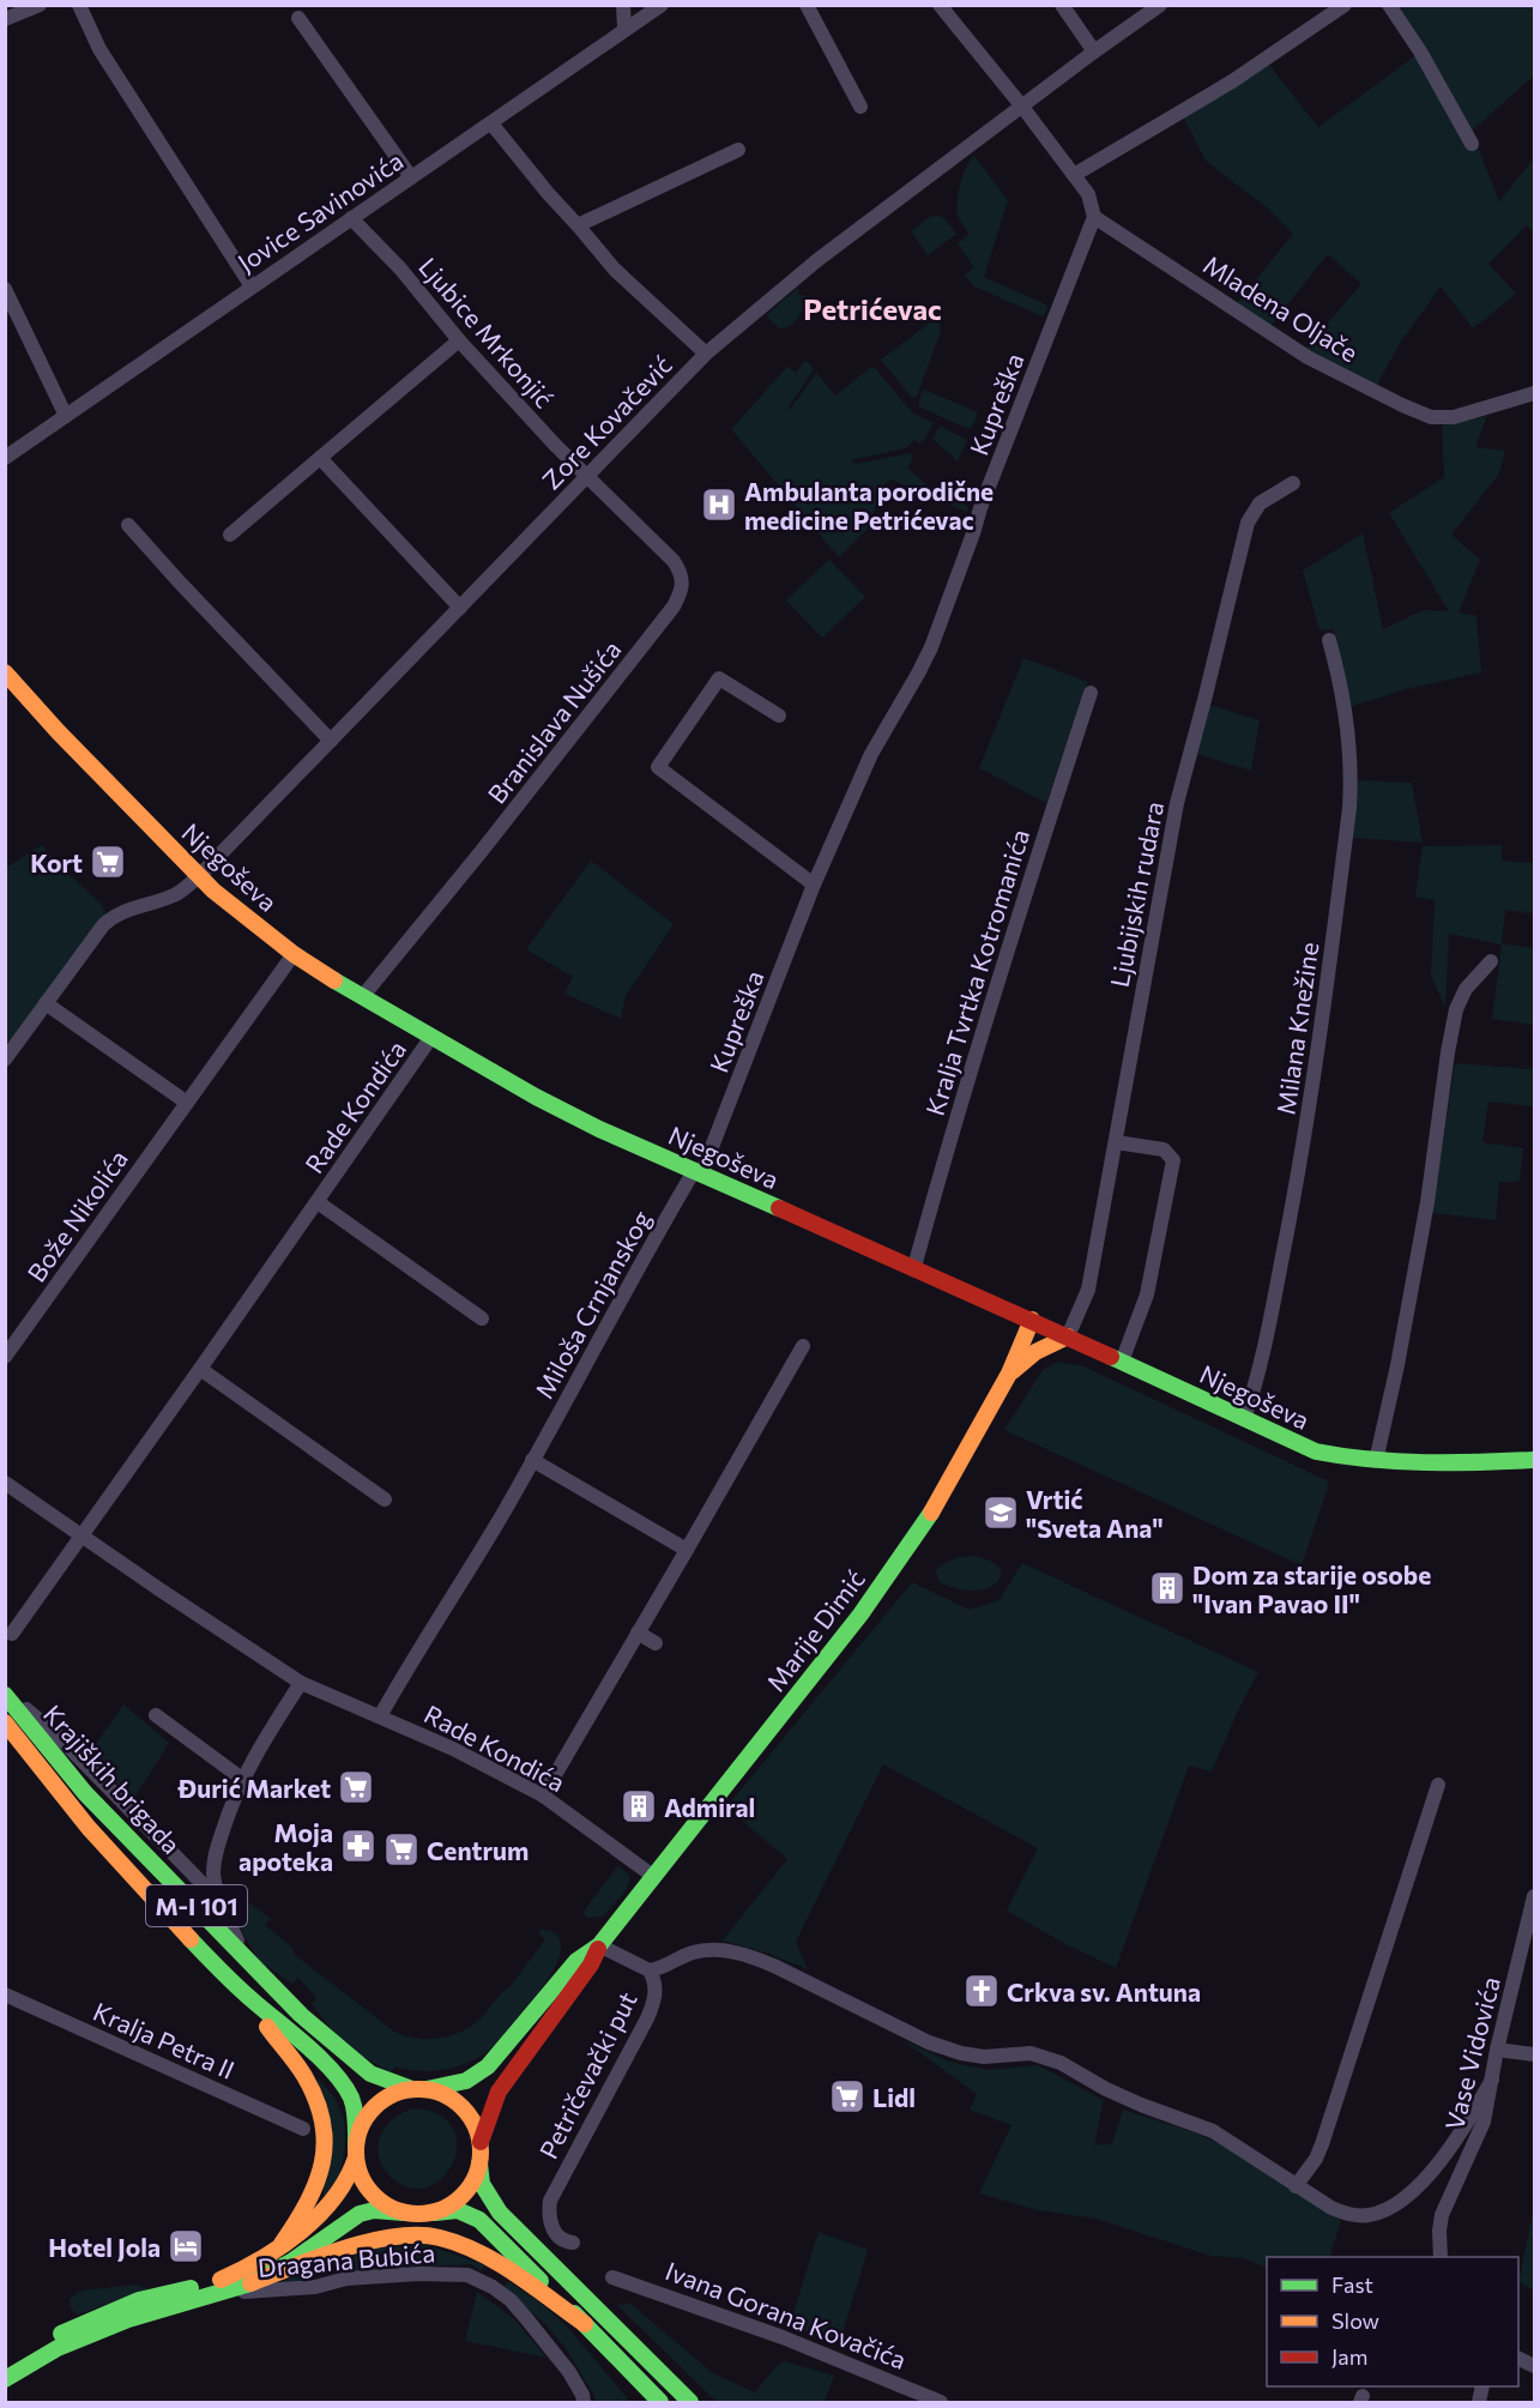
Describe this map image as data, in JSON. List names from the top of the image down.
{
  "streets": {
    "main road": [
      "Njegoševa",
      "Marije Dimić",
      "Krajiških brigada",
      "M-I 101"
    ],
    "street": [
      "Jovice Savinovića",
      "Mladena Oljače",
      "Ljubice Mrkonjić",
      "Kupreška",
      "Zore Kovačević",
      "Branislava Nušića",
      "Ljubijskih rudara",
      "Kralja Tvrtka Kotromanića",
      "Milana Knežine",
      "Rade Kondića",
      "Bože Nikolića",
      "Miloša Crnjanskog",
      "Kralja Petra II",
      "Vase Vidovića",
      "Petričevački put",
      "Dragana Bubića",
      "Ivana Gorana Kovačića"
    ]
  },
  "crossings": [
    ["Jovice Savinovića", "Ljubice Mrkonjić"],
    ["Mladena Oljače", "Kupreška"],
    ["Ljubice Mrkonjić", "Zore Kovačević"],
    ["Ljubice Mrkonjić", "Branislava Nušića"],
    ["Kupreška", "Njegoševa"],
    ["Kupreška", "Miloša Crnjanskog"],
    ["Zore Kovačević", "Branislava Nušića"],
    ["Zore Kovačević", "Njegoševa"],
    ["Branislava Nušića", "Njegoševa"],
    ["Njegoševa", "Ljubijskih rudara"],
    ["Njegoševa", "Kralja Tvrtka Kotromanića"],
    ["Njegoševa", "Milana Knežine"],
    ["Njegoševa", "Rade Kondića"],
    ["Njegoševa", "Bože Nikolića"],
    ["Njegoševa", "Miloša Crnjanskog"],
    ["Njegoševa", "Marije Dimić"],
    ["Rade Kondića", "Miloša Crnjanskog"],
    ["Rade Kondića", "Marije Dimić"],
    ["Marije Dimić", "Krajiških brigada"],
    ["Marije Dimić", "M-I 101"],
    ["Marije Dimić", "Petričevački put"],
    ["Krajiških brigada", "M-I 101"]
  ],
  "districts": ["Petrićevac"],
  "places": {
    "hospital": ["Ambulanta porodične medicine Petrićevac"],
    "supermarket": [
      "Kort",
      "Đurić Market",
      "Centrum",
      "Lidl"
    ],
    "school or university": ["Vrtić \"Sveta Ana\""],
    "building": ["Dom za starije osobe \"Ivan Pavao II\"", "Admiral"],
    "pharmacy": ["Moja apoteka"],
    "church": ["Crkva sv. Antuna"],
    "hotel": ["Hotel Jola"]
  },
  "legend": ["Fast", "Slow", "Jam"]
}
